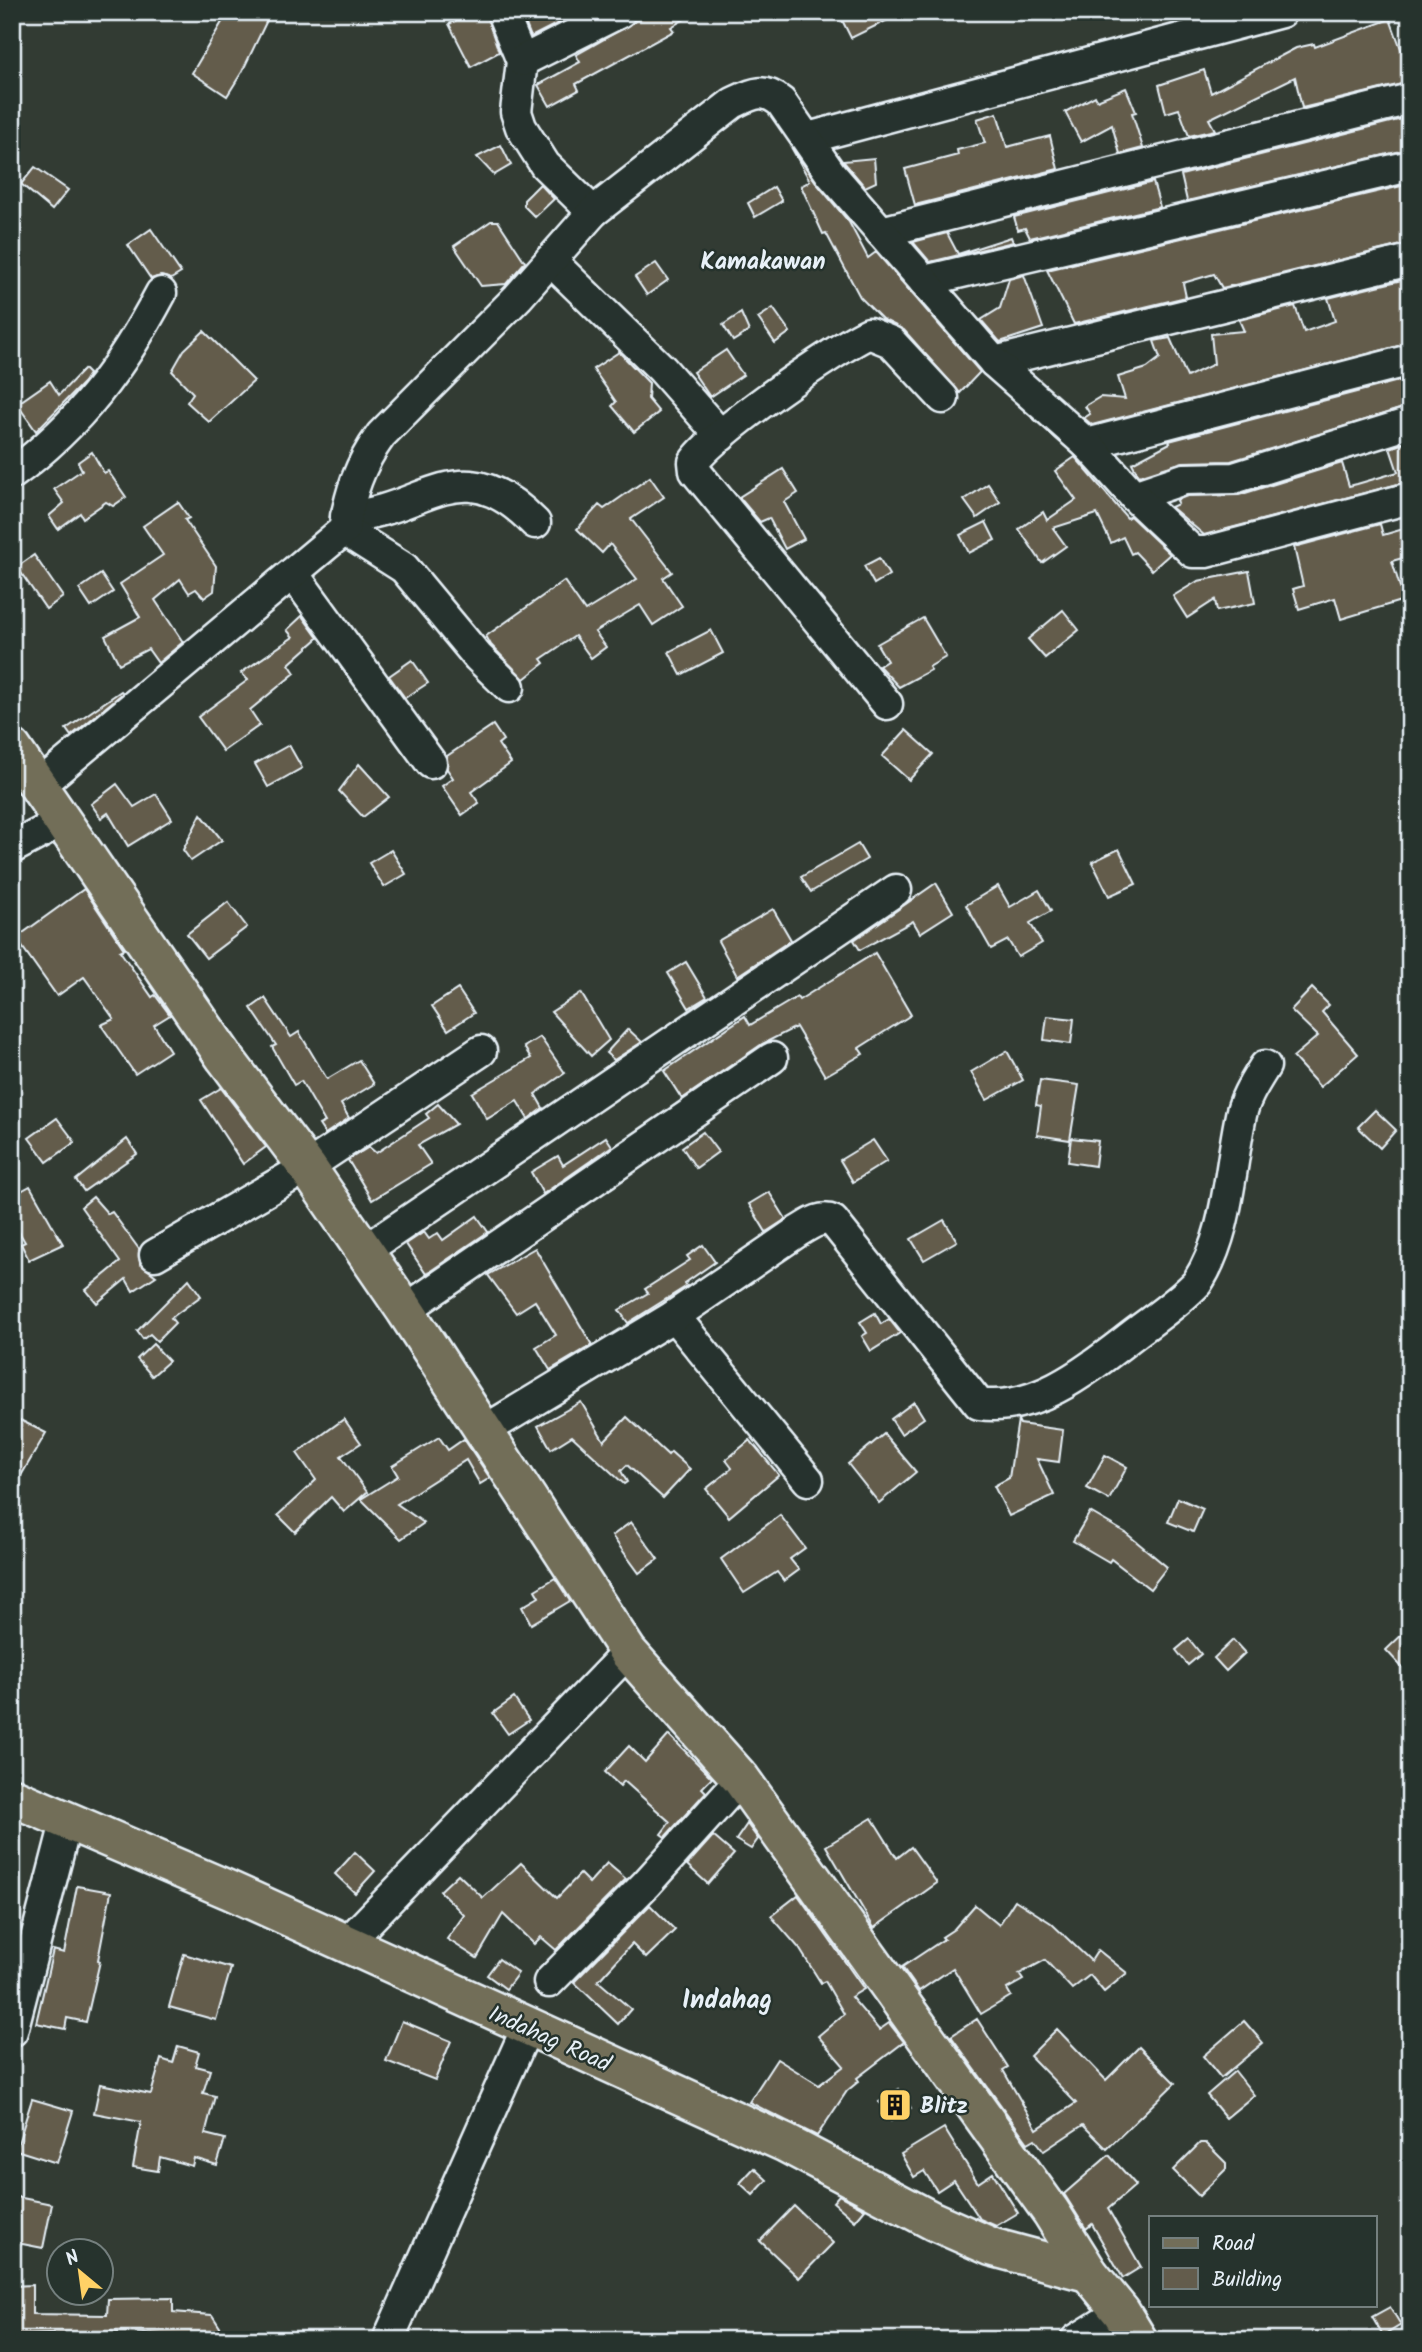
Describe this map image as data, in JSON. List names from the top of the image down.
{
  "streets": {
    "main road": ["Indahag Road"]
  },
  "districts": ["Kamakawan", "Indahag"],
  "places": {
    "building": ["Blitz"]
  },
  "legend": ["Road", "Building"],
  "north": "top left"
}
